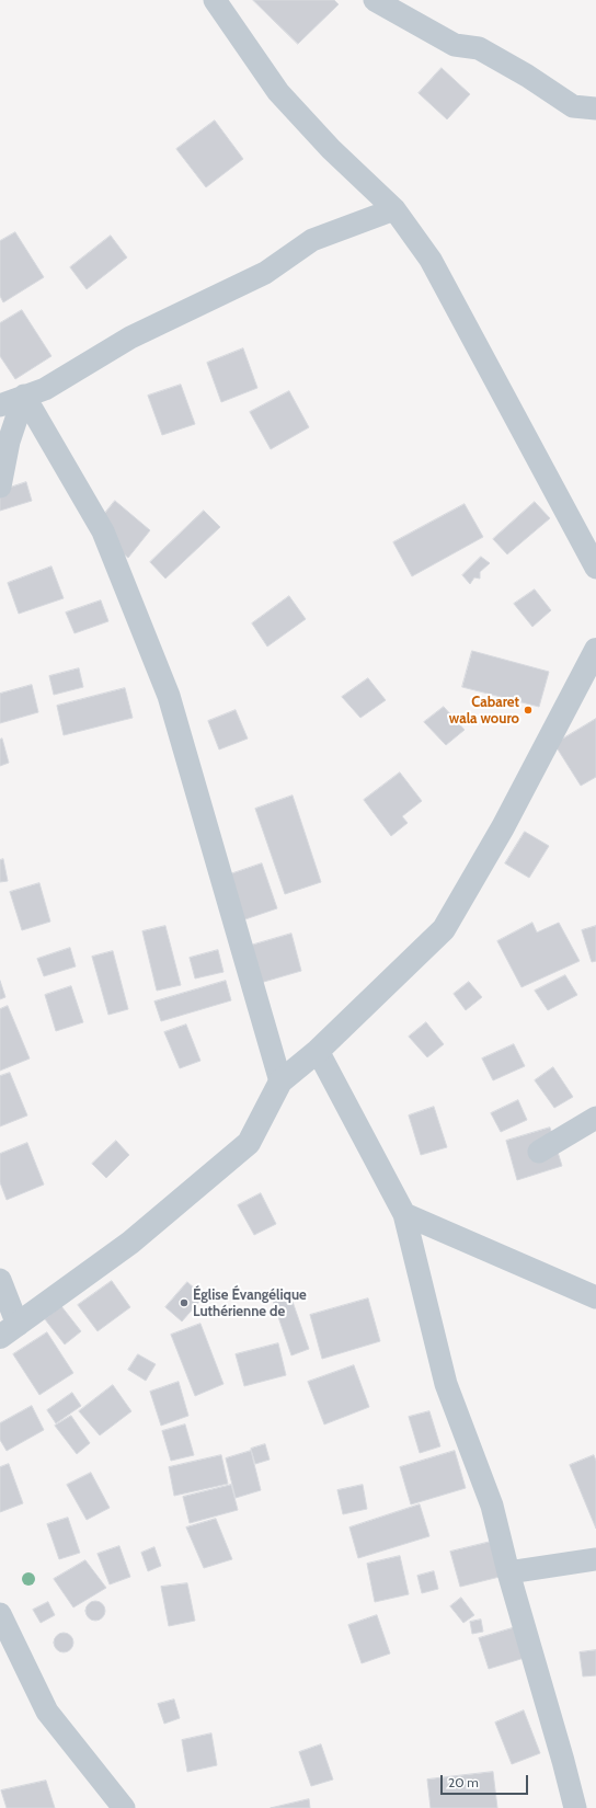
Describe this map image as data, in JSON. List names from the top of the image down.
{
  "places": ["Cabaret wala wouro", "Église Évangélique Luthérienne de"],
  "scale_bar": "20 m"
}
